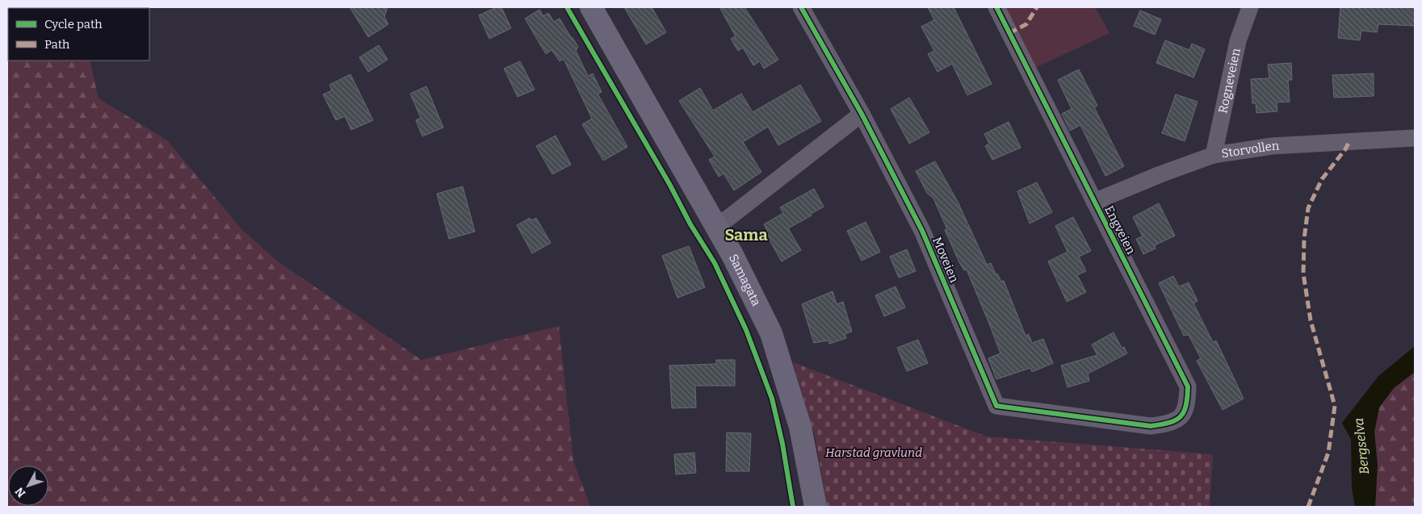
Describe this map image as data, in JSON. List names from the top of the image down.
{
  "streets": {
    "highway": ["Samagata"],
    "street": [
      "Rogneveien",
      "Storvollen",
      "Engveien",
      "Moveien"
    ]
  },
  "crossings": [
    ["Rogneveien", "Storvollen"],
    ["Storvollen", "Engveien"],
    ["Engveien", "Moveien"]
  ],
  "districts": ["Sama"],
  "water": ["Bergselva"],
  "parks": ["Harstad gravlund"],
  "legend": ["Cycle path", "Path"],
  "north": "bottom left"
}
